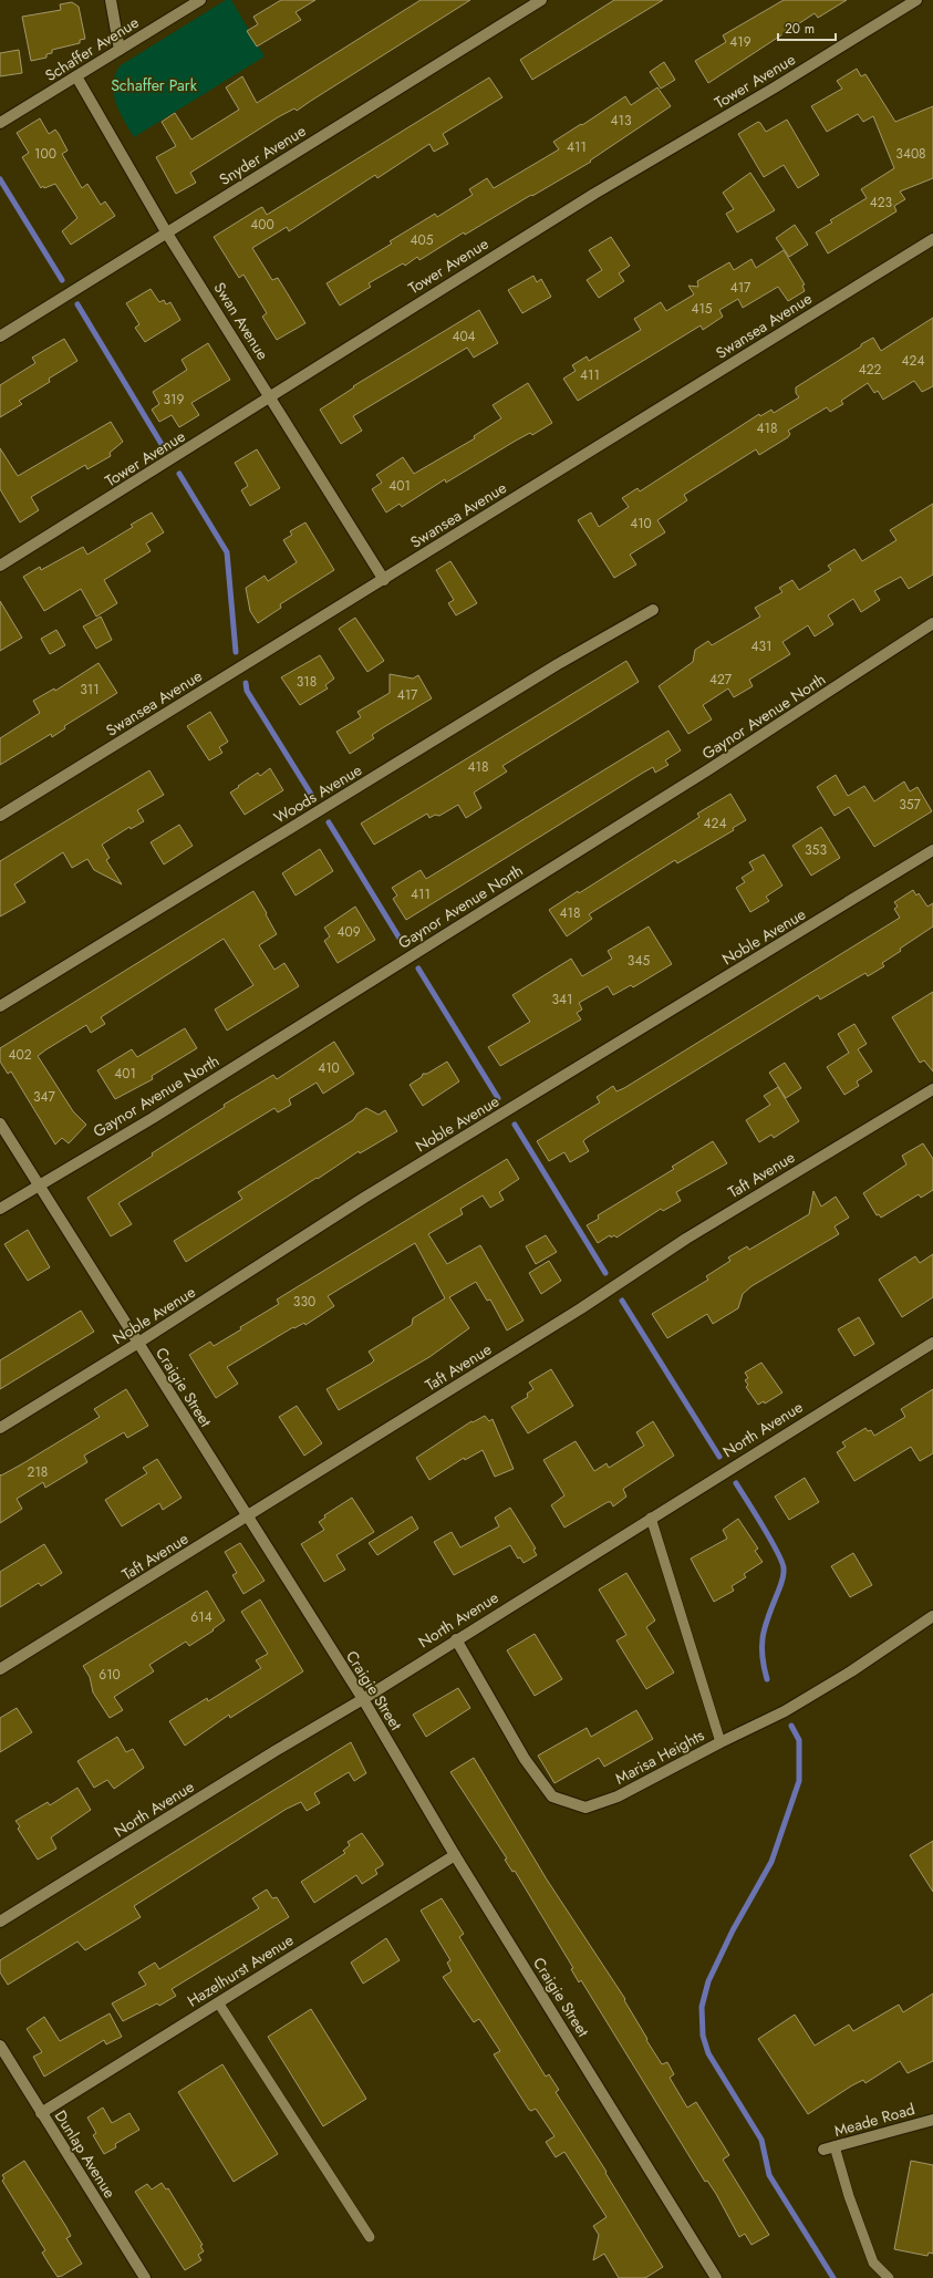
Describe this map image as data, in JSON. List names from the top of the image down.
{
  "streets": {
    "street": [
      "Schaffer Avenue",
      "Tower Avenue",
      "Snyder Avenue",
      "Swan Avenue",
      "Swansea Avenue",
      "Gaynor Avenue North",
      "Woods Avenue",
      "Noble Avenue",
      "Taft Avenue",
      "Craigie Street",
      "North Avenue",
      "Marisa Heights",
      "Hazelhurst Avenue",
      "Meade Road",
      "Dunlap Avenue"
    ]
  },
  "crossings": [
    ["Schaffer Avenue", "Swan Avenue"],
    ["Tower Avenue", "Swan Avenue"],
    ["Snyder Avenue", "Swan Avenue"],
    ["Swan Avenue", "Swansea Avenue"],
    ["Gaynor Avenue North", "Craigie Street"],
    ["Noble Avenue", "Craigie Street"],
    ["Taft Avenue", "Craigie Street"],
    ["Craigie Street", "North Avenue"],
    ["Craigie Street", "Hazelhurst Avenue"],
    ["North Avenue", "Marisa Heights"],
    ["Hazelhurst Avenue", "Dunlap Avenue"]
  ],
  "parks": ["Schaffer Park"],
  "house_numbers": [
    "419",
    "413",
    "411",
    "100",
    "3408",
    "423",
    "400",
    "405",
    "417",
    "415",
    "404",
    "424",
    "422",
    "411",
    "319",
    "418",
    "401",
    "410",
    "431",
    "427",
    "318",
    "311",
    "417",
    "418",
    "357",
    "424",
    "353",
    "411",
    "418",
    "409",
    "345",
    "341",
    "402",
    "410",
    "401",
    "347",
    "330",
    "218",
    "614",
    "610"
  ],
  "scale_bar": "20 m"
}
